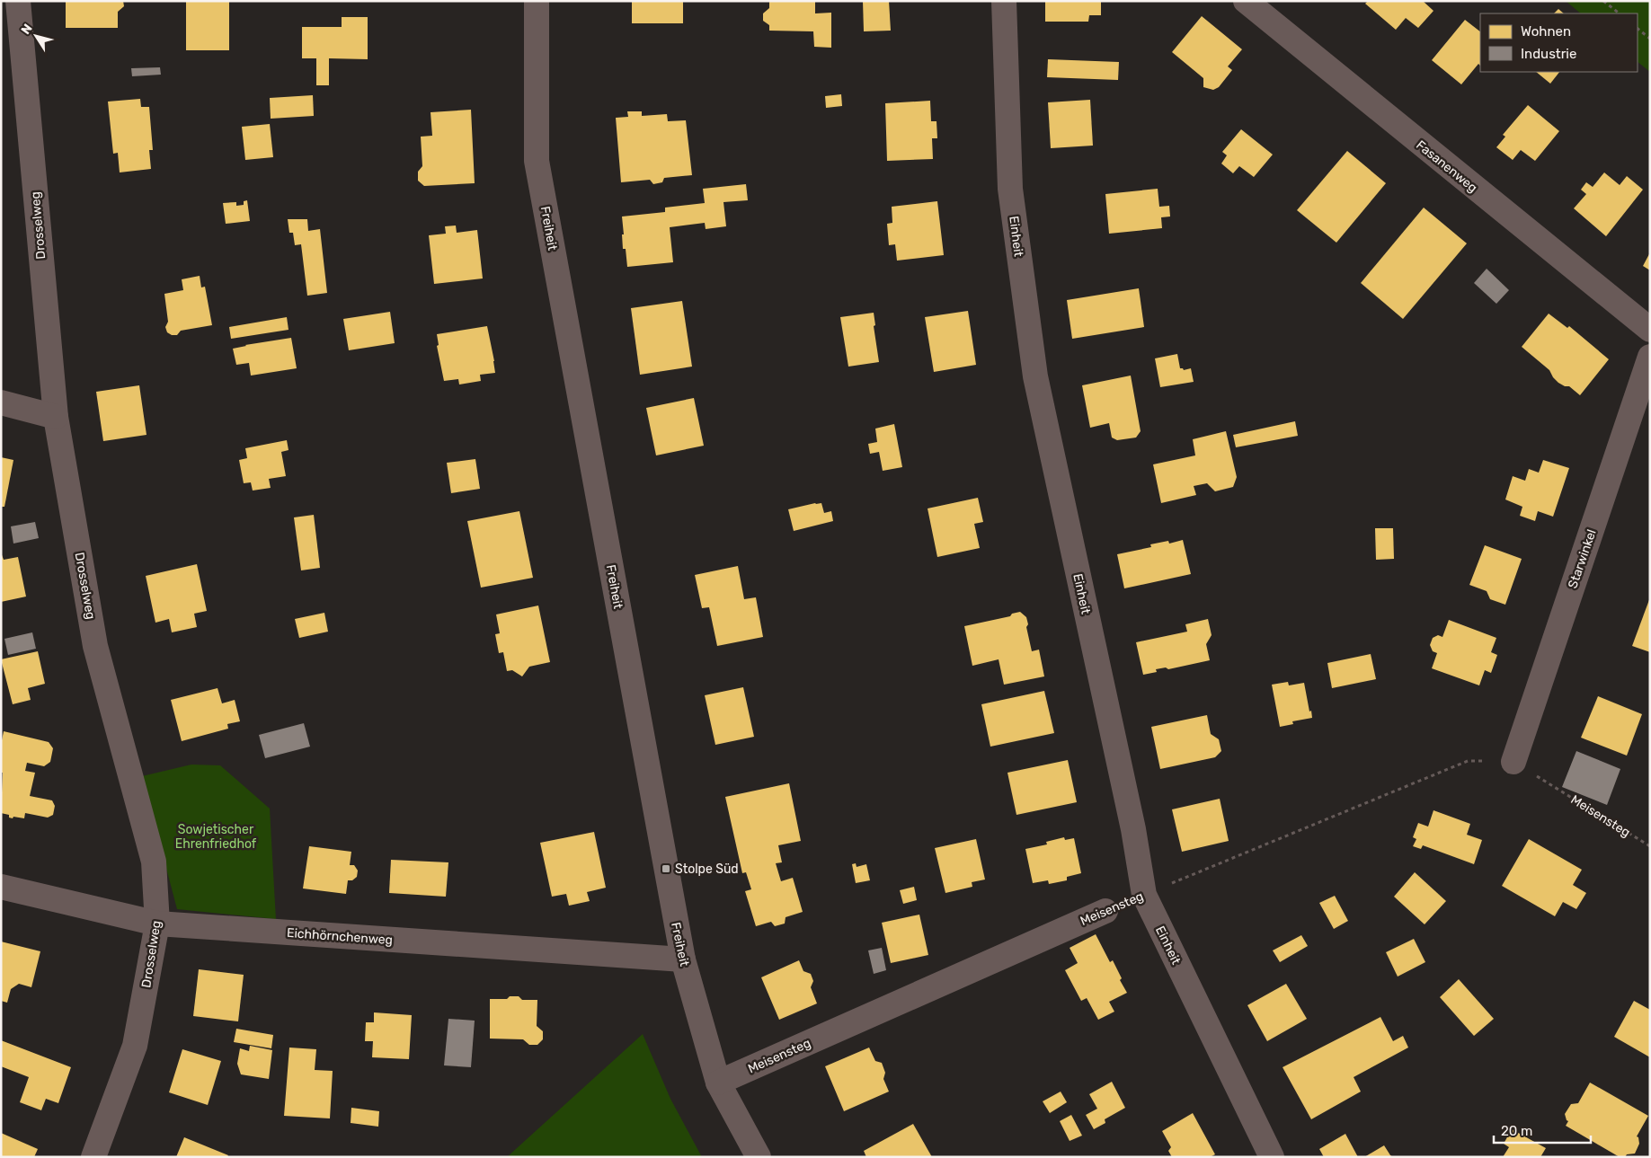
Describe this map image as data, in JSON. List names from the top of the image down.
{
  "streets": {
    "street": [
      "Fasanenweg",
      "Drosselweg",
      "Freiheit",
      "Einheit",
      "Starwinkel",
      "Meisensteg",
      "Eichhörnchenweg"
    ]
  },
  "crossings": [
    ["Drosselweg", "Eichhörnchenweg"],
    ["Freiheit", "Meisensteg"],
    ["Freiheit", "Eichhörnchenweg"],
    ["Einheit", "Meisensteg"],
    ["Starwinkel", "Meisensteg"]
  ],
  "parks": ["Sowjetischer Ehrenfriedhof"],
  "places": {
    "transit": ["Stolpe Süd"]
  },
  "legend": ["Wohnen", "Industrie"],
  "scale_bar": "20 m",
  "north": "top left"
}
